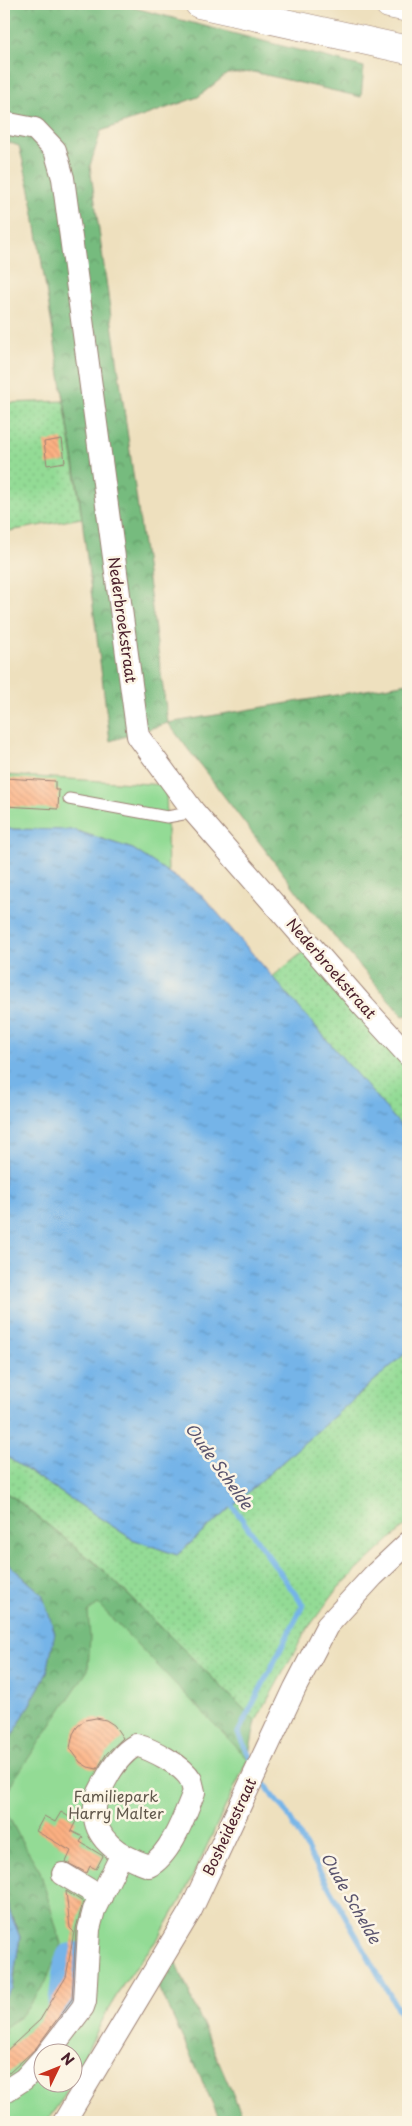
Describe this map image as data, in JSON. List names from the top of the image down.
{
  "streets": {
    "street": ["Nederbroekstraat", "Bosheidestraat"]
  },
  "water": ["Oude Schelde"],
  "parks": ["Familiepark Harry Malter"],
  "north": "top right"
}
